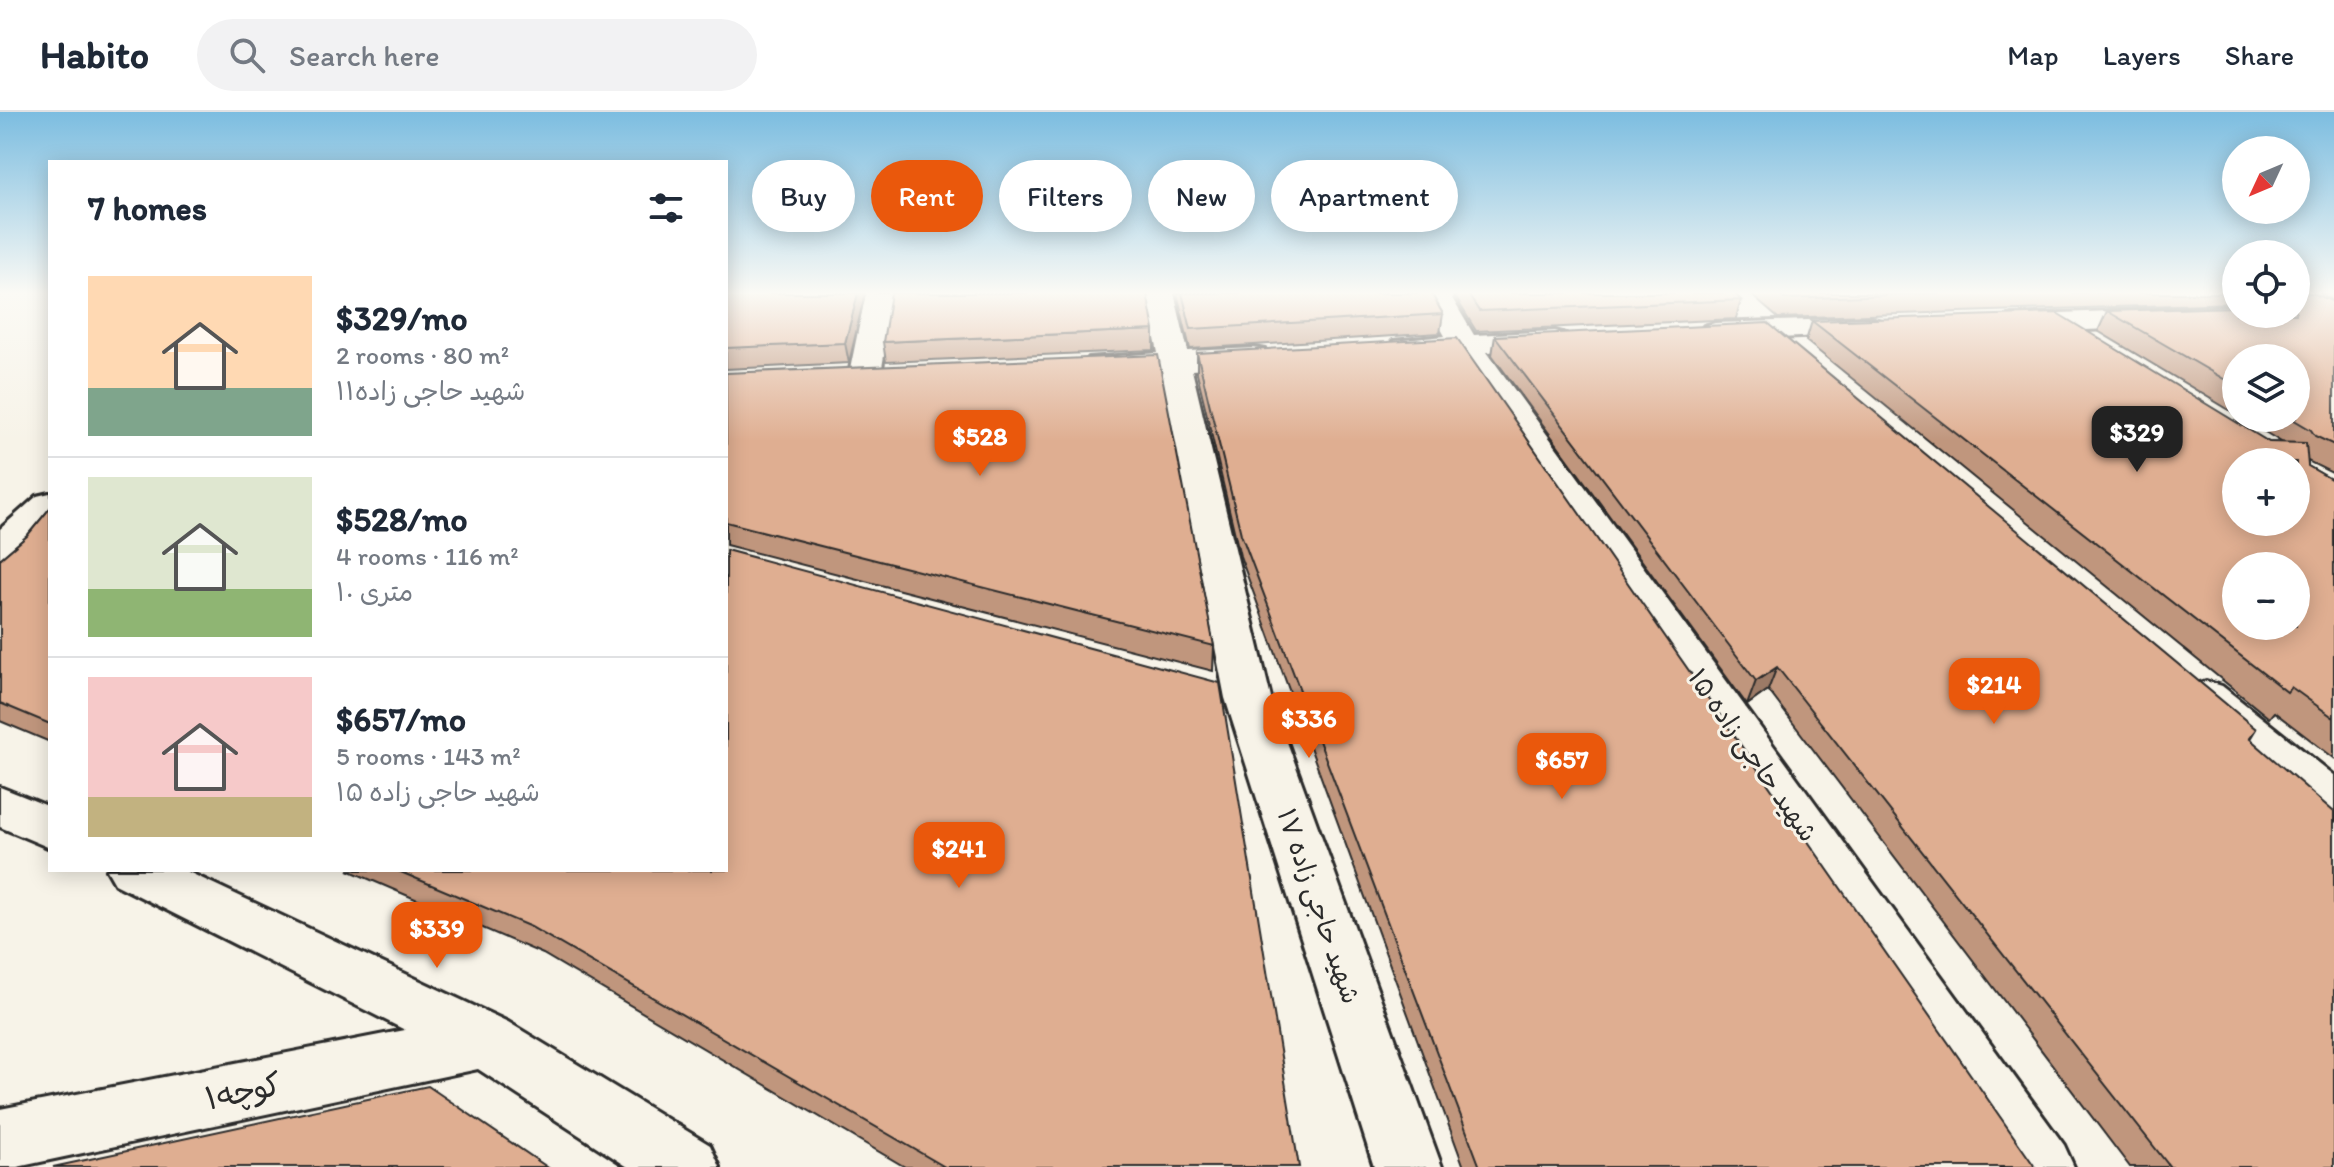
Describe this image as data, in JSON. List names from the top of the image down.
{
  "streets": {
    "street": ["شهید حاجی زاده ۱۵", "شهید حاجی زاده ۱۷", "کوچه۱"]
  },
  "north": "bottom left",
  "page": {
    "header": "Habito",
    "search": "Search here",
    "nav": ["Map", "Layers", "Share"],
    "map_buttons": ["+", "−"],
    "chip": [
      "Buy",
      "Rent",
      "Filters",
      "New",
      "Apartment"
    ],
    "heading": "7 homes",
    "list": [
      {
        "name": "$329/mo",
        "note": "2 rooms · 80 m² · شهید حاجی زاده۱۱"
      },
      {
        "name": "$528/mo",
        "note": "4 rooms · 116 m² · ۱۰ متری"
      },
      {
        "name": "$657/mo",
        "note": "5 rooms · 143 m² · شهید حاجی زاده ۱۵"
      }
    ],
    "price": [
      "$329",
      "$528",
      "$214",
      "$336",
      "$657",
      "$241",
      "$339"
    ]
  }
}
